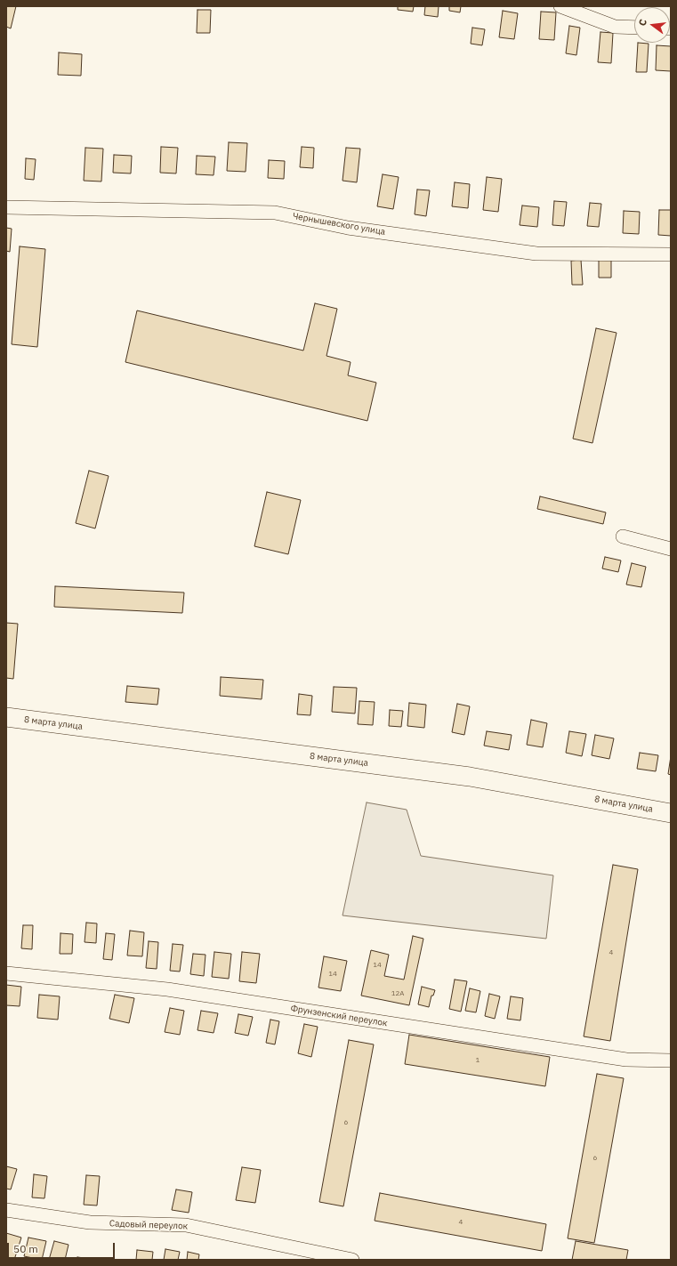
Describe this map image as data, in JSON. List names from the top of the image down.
{
  "streets": {
    "street": [
      "Чернышевского улица",
      "8 марта улица",
      "Фрунзенский переулок",
      "Садовый переулок"
    ]
  },
  "house_numbers": [
    "4",
    "14",
    "14",
    "12А",
    "1",
    "6",
    "6",
    "4"
  ],
  "scale_bar": "50 m",
  "north": "left"
}
